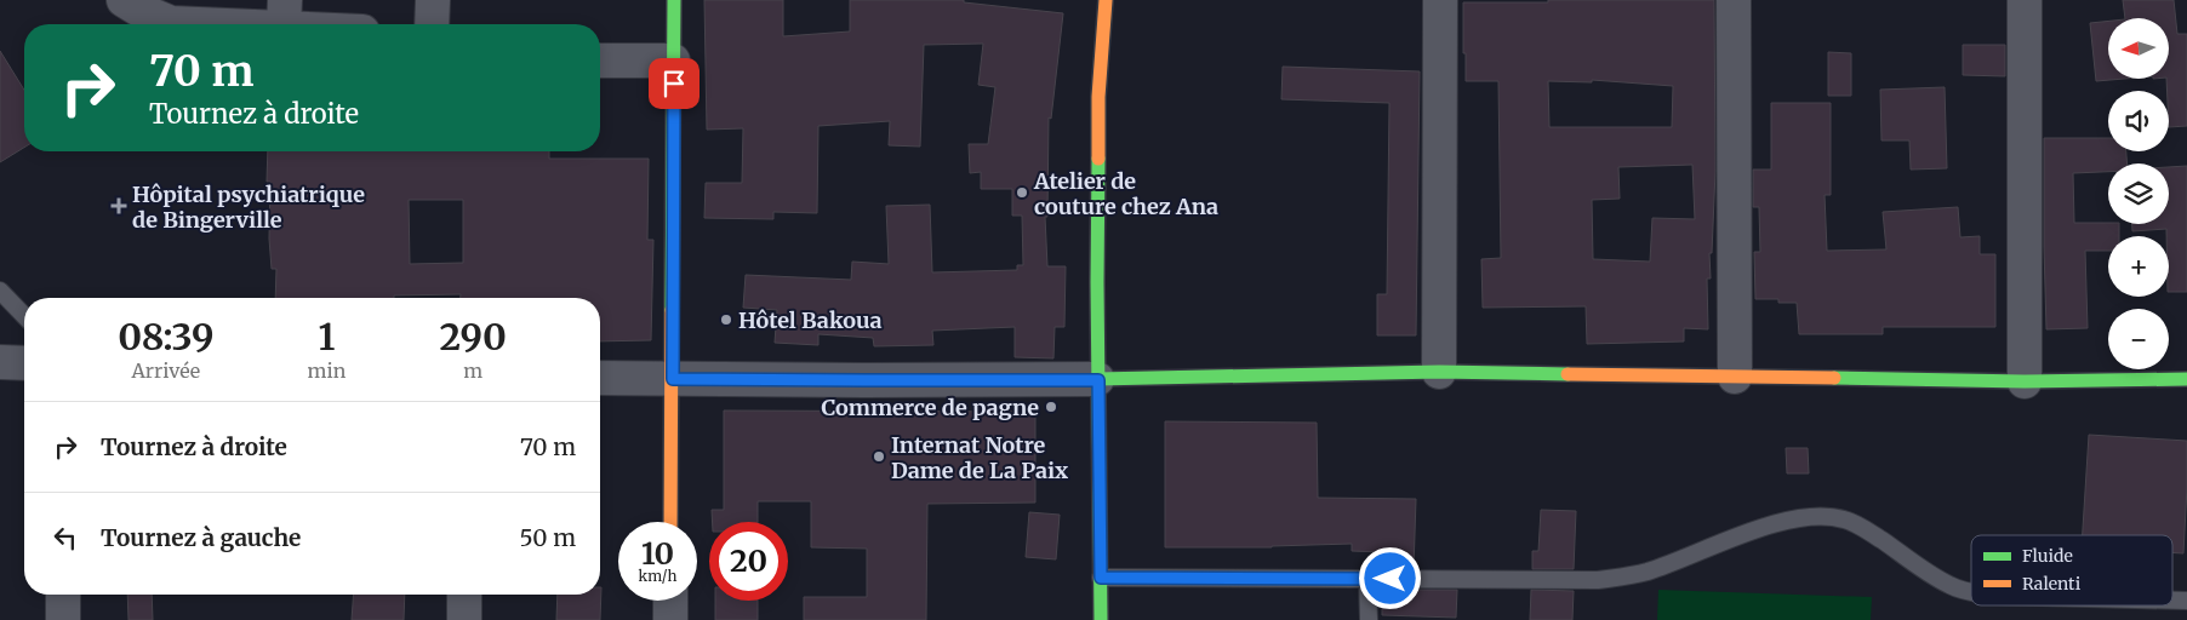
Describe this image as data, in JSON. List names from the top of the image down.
{
  "places": {
    "other": [
      "Atelier de couture chez Ana",
      "Hôtel Bakoua",
      "Commerce de pagne",
      "Internat Notre Dame de La Paix"
    ],
    "health": ["Hôpital psychiatrique de Bingerville"]
  },
  "legend": ["Fluide", "Ralenti"],
  "north": "left",
  "page": {
    "map_buttons": ["+", "−"],
    "turn": ["70 m", "Tournez à droite"],
    "eta": [
      "08:39",
      "Arrivée",
      "1",
      "min",
      "290",
      "m"
    ],
    "list": [
      {
        "name": "Tournez à droite",
        "value": "70 m"
      },
      {
        "name": "Tournez à gauche",
        "value": "50 m"
      }
    ],
    "speed": "10 km/h",
    "limit": "20"
  }
}
